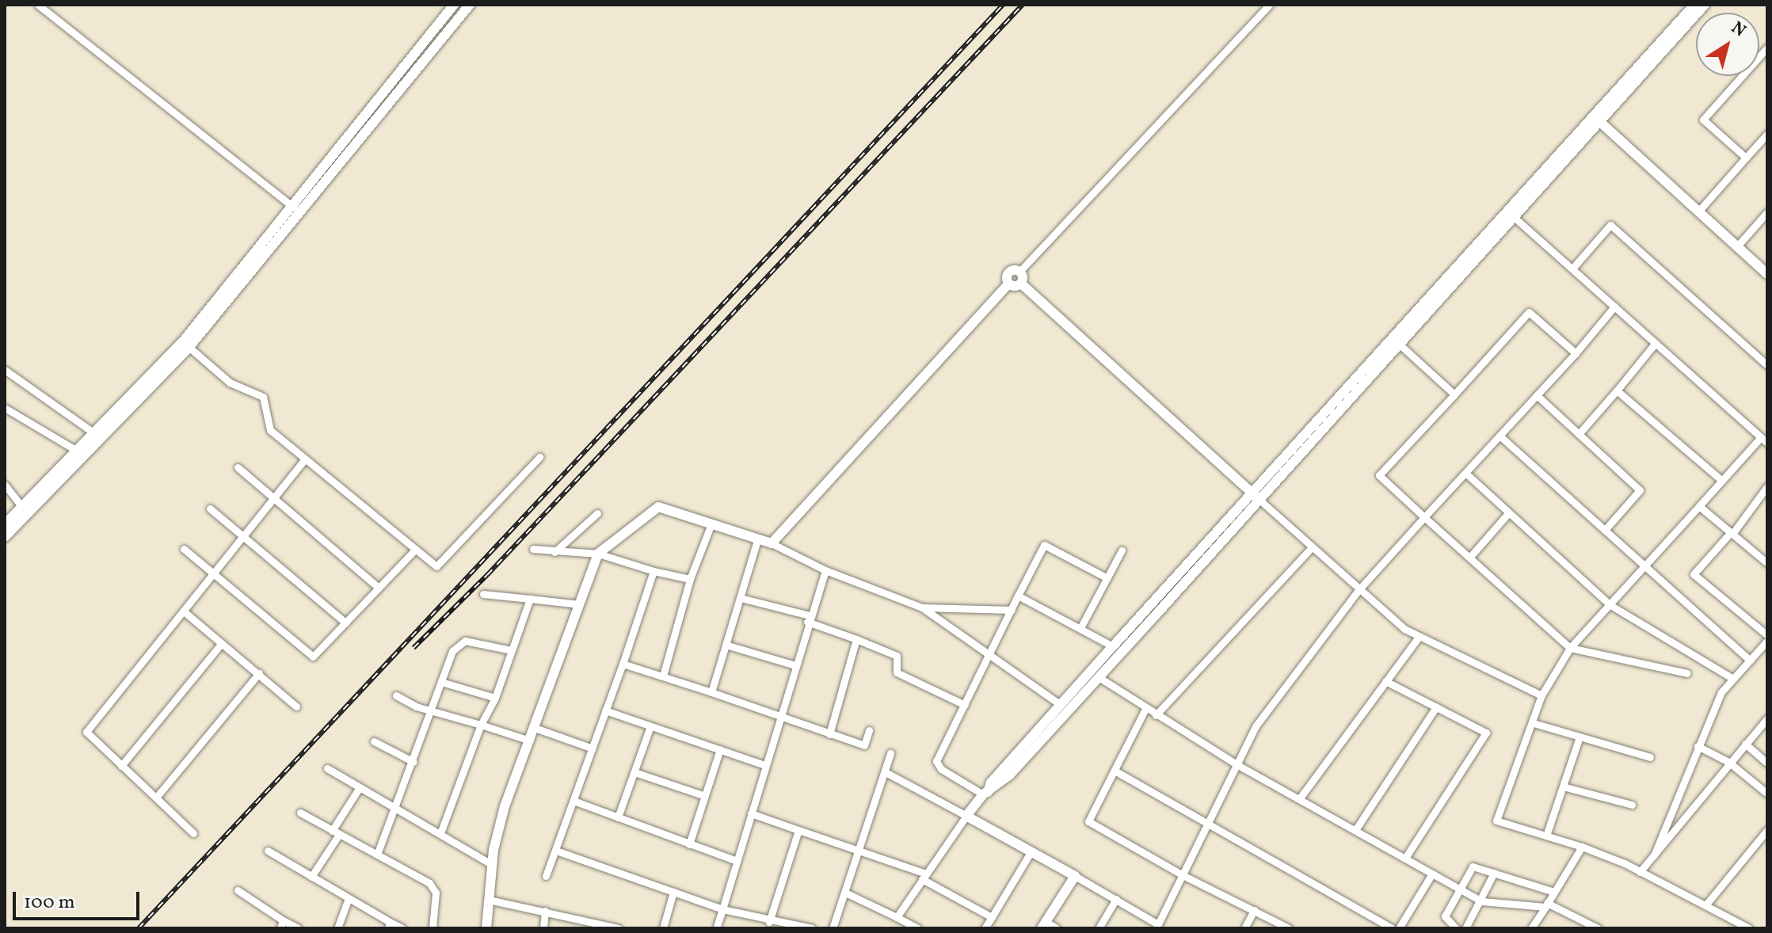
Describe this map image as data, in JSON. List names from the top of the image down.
{
  "scale_bar": "100 m",
  "north": "top right"
}
